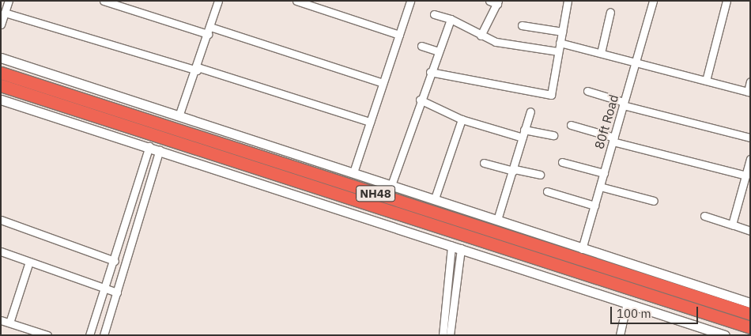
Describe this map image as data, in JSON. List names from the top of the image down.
{
  "streets": {
    "highway": ["NH48"],
    "street": ["80ft Road"]
  },
  "scale_bar": "100 m"
}
